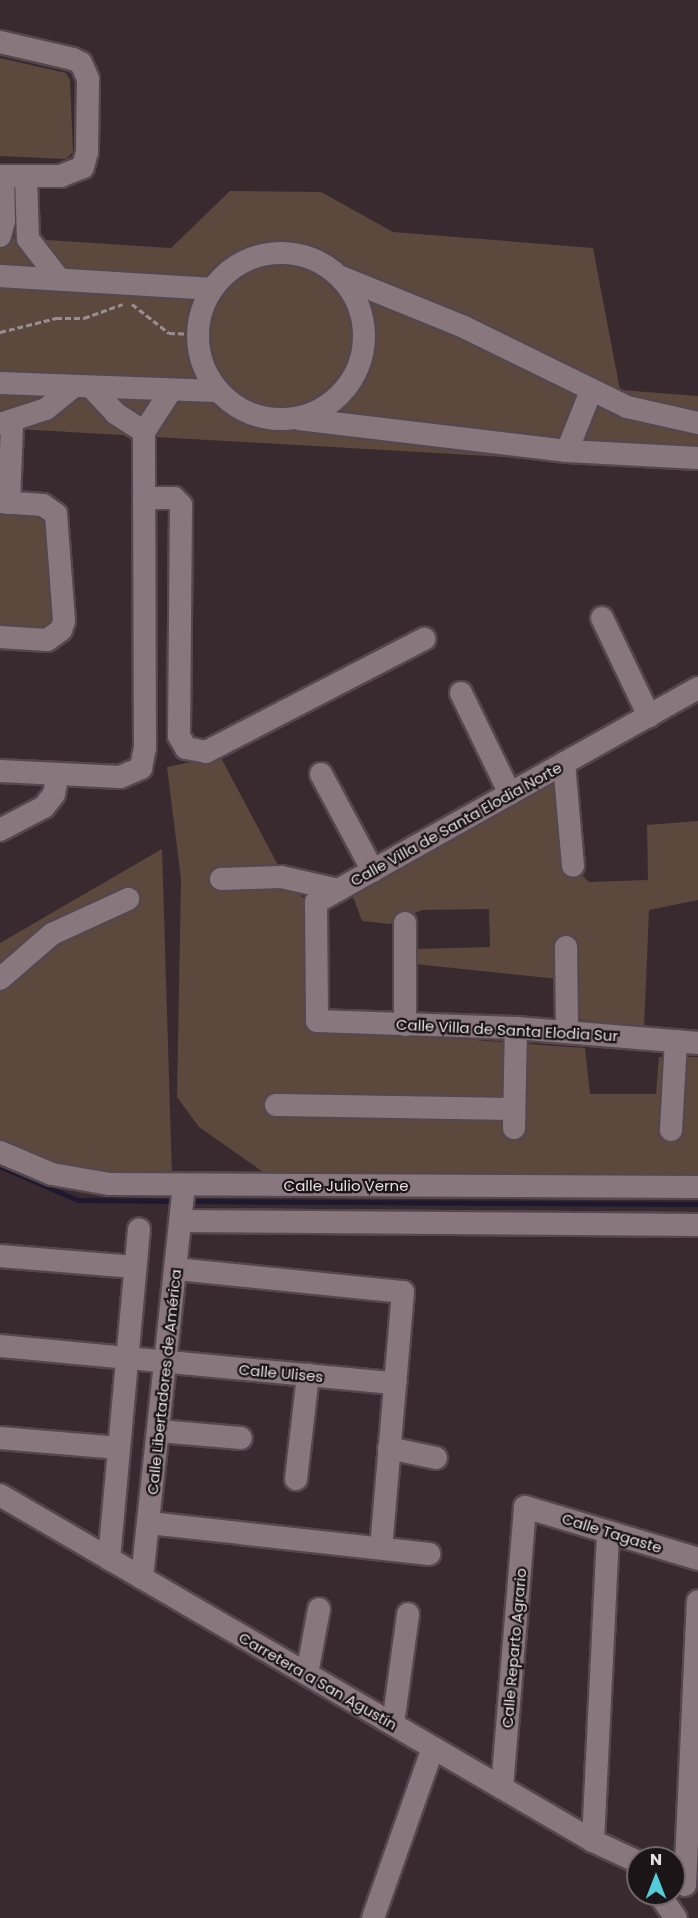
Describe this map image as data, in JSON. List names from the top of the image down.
{
  "streets": {
    "street": [
      "Calle Villa de Santa Elodia Norte",
      "Calle Villa de Santa Elodia Sur",
      "Calle Julio Verne",
      "Calle Ulises",
      "Calle Libertadores de América",
      "Calle Tagaste",
      "Calle Reparto Agrario",
      "Carretera a San Agustín"
    ]
  },
  "crossings": [
    ["Calle Villa de Santa Elodia Norte", "Calle Villa de Santa Elodia Sur"],
    ["Calle Julio Verne", "Calle Libertadores de América"],
    ["Calle Ulises", "Calle Libertadores de América"],
    ["Calle Libertadores de América", "Carretera a San Agustín"],
    ["Calle Tagaste", "Calle Reparto Agrario"],
    ["Calle Reparto Agrario", "Carretera a San Agustín"]
  ],
  "north": "top"
}
